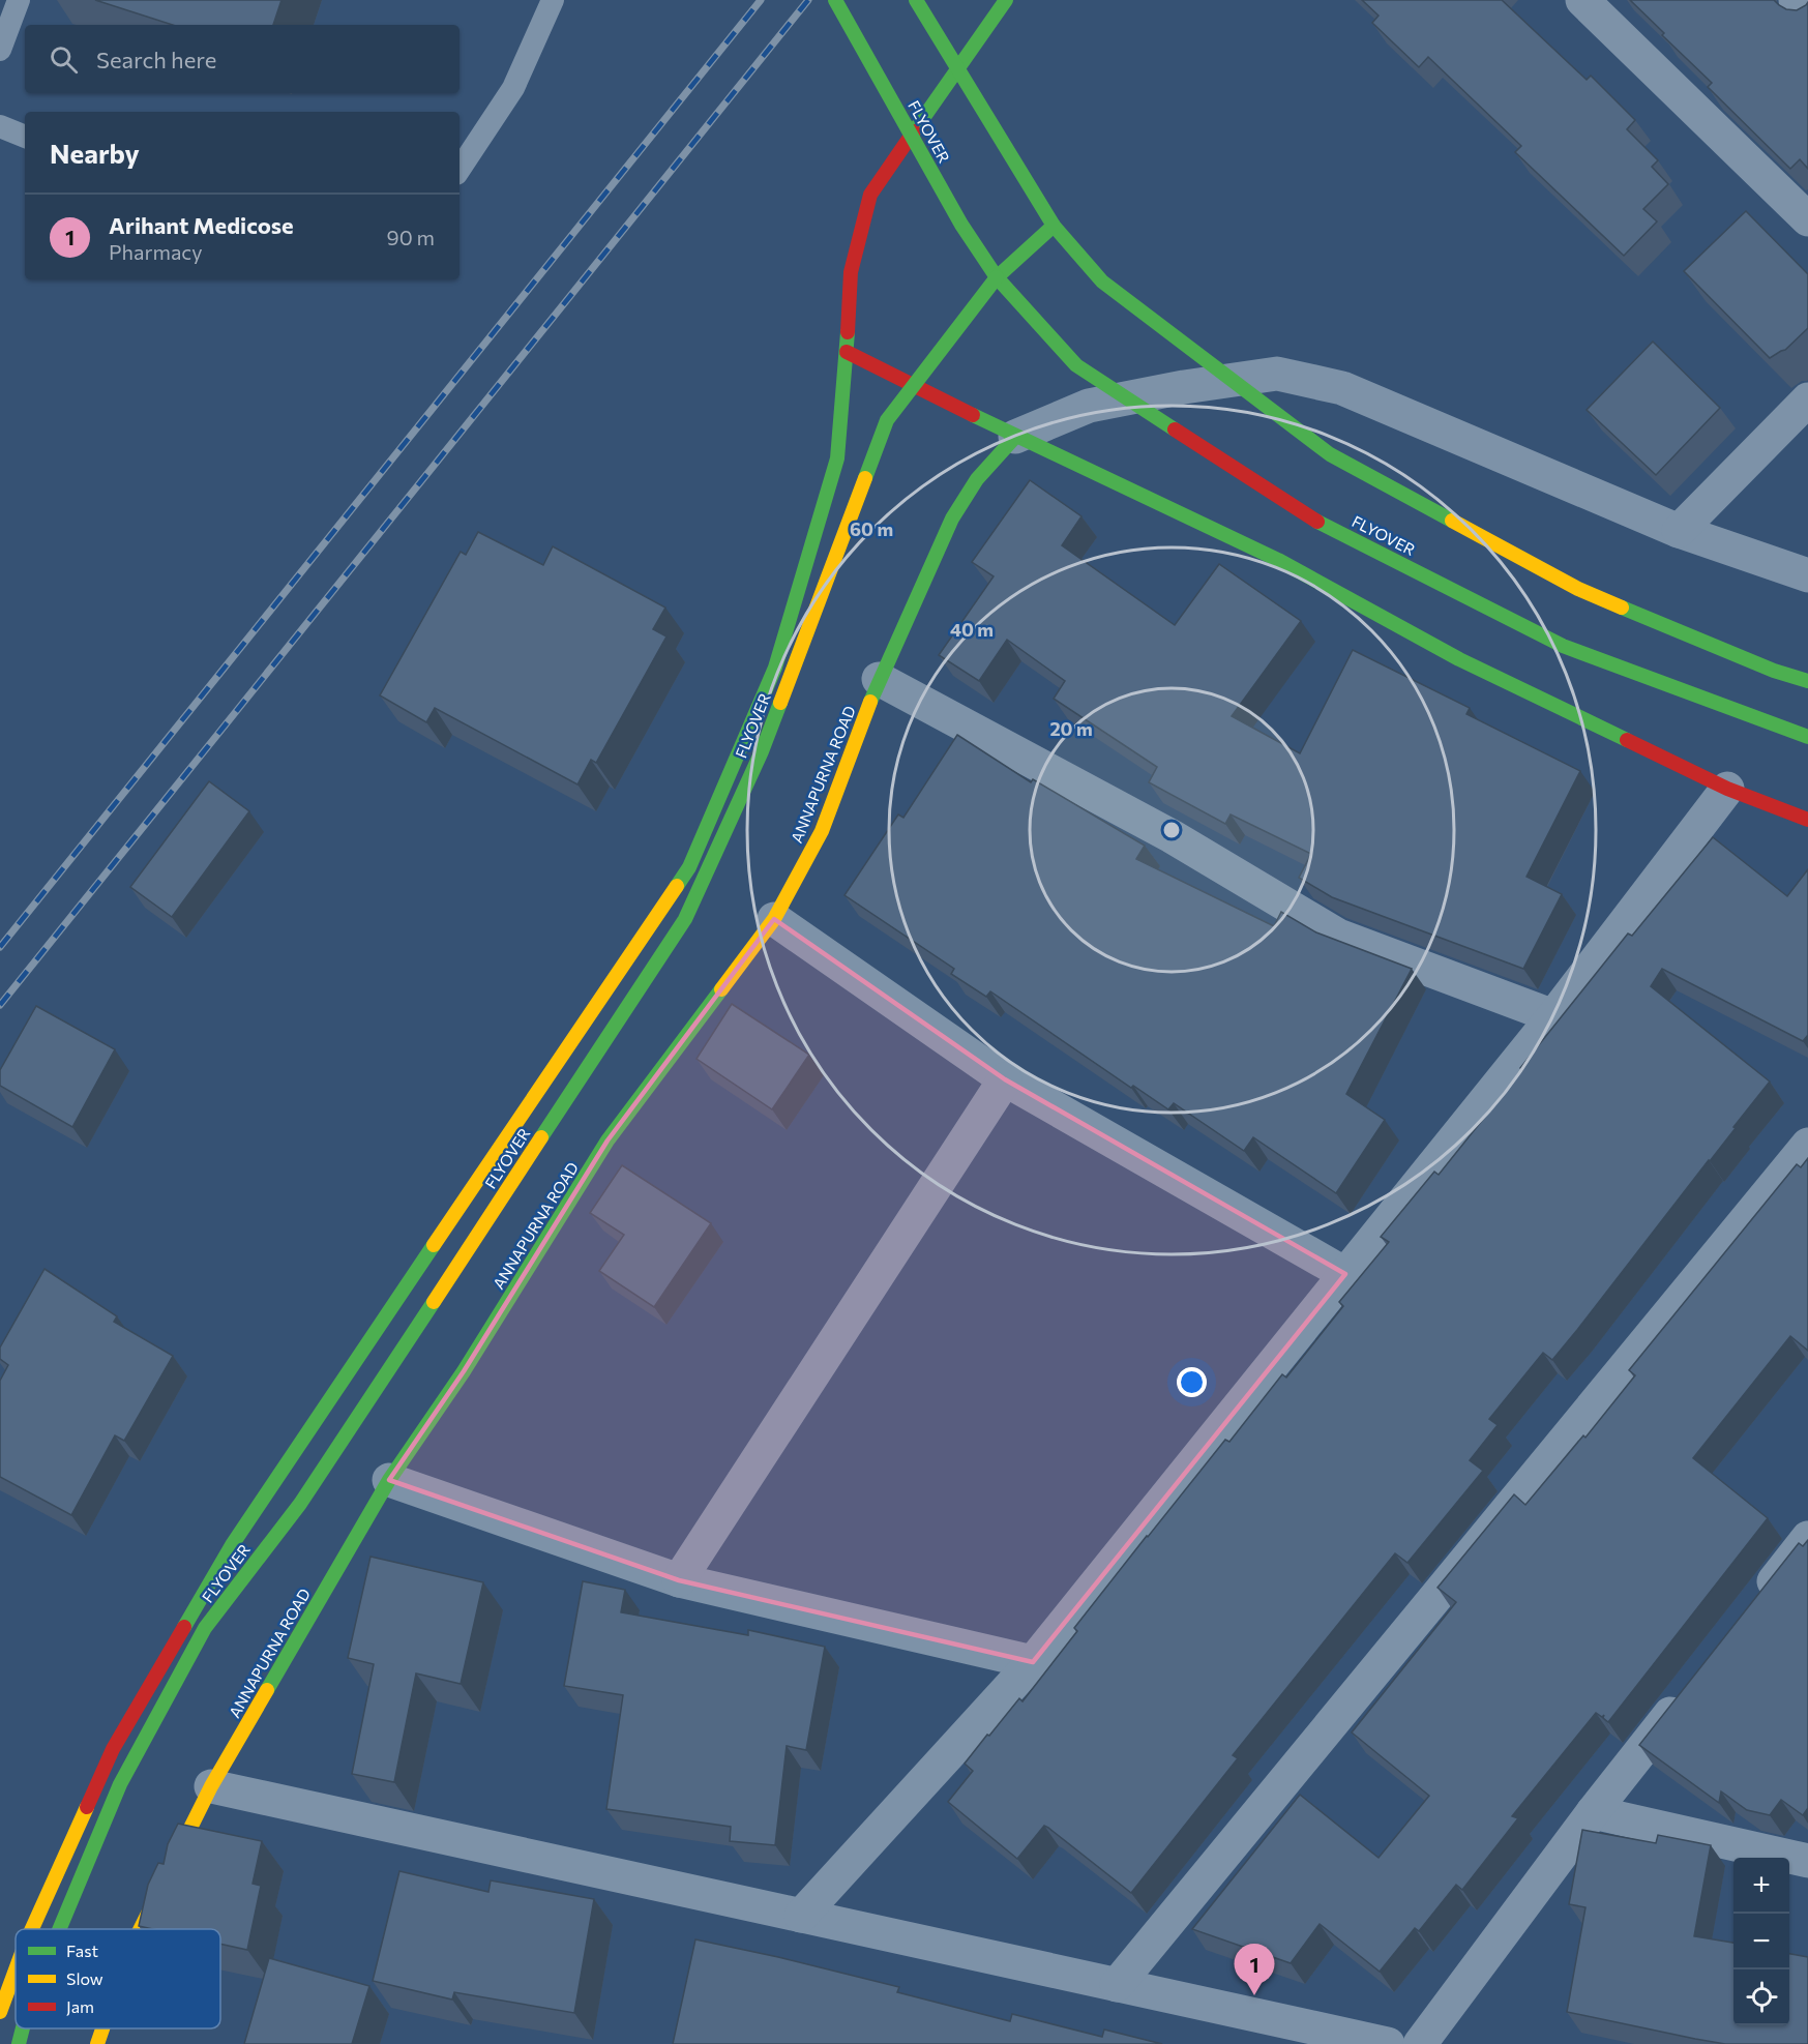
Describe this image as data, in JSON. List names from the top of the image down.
{
  "streets": {
    "street": ["FLYOVER", "ANNAPURNA ROAD"]
  },
  "legend": ["Fast", "Slow", "Jam"],
  "page": {
    "search": "Search here",
    "heading": "Nearby",
    "list": [
      {
        "mark": "1",
        "name": "Arihant Medicose",
        "note": "Pharmacy",
        "value": "90 m"
      }
    ],
    "map_buttons": ["+", "−"],
    "pins": "1"
  },
  "rings": ["60 m", "40 m", "20 m"]
}
